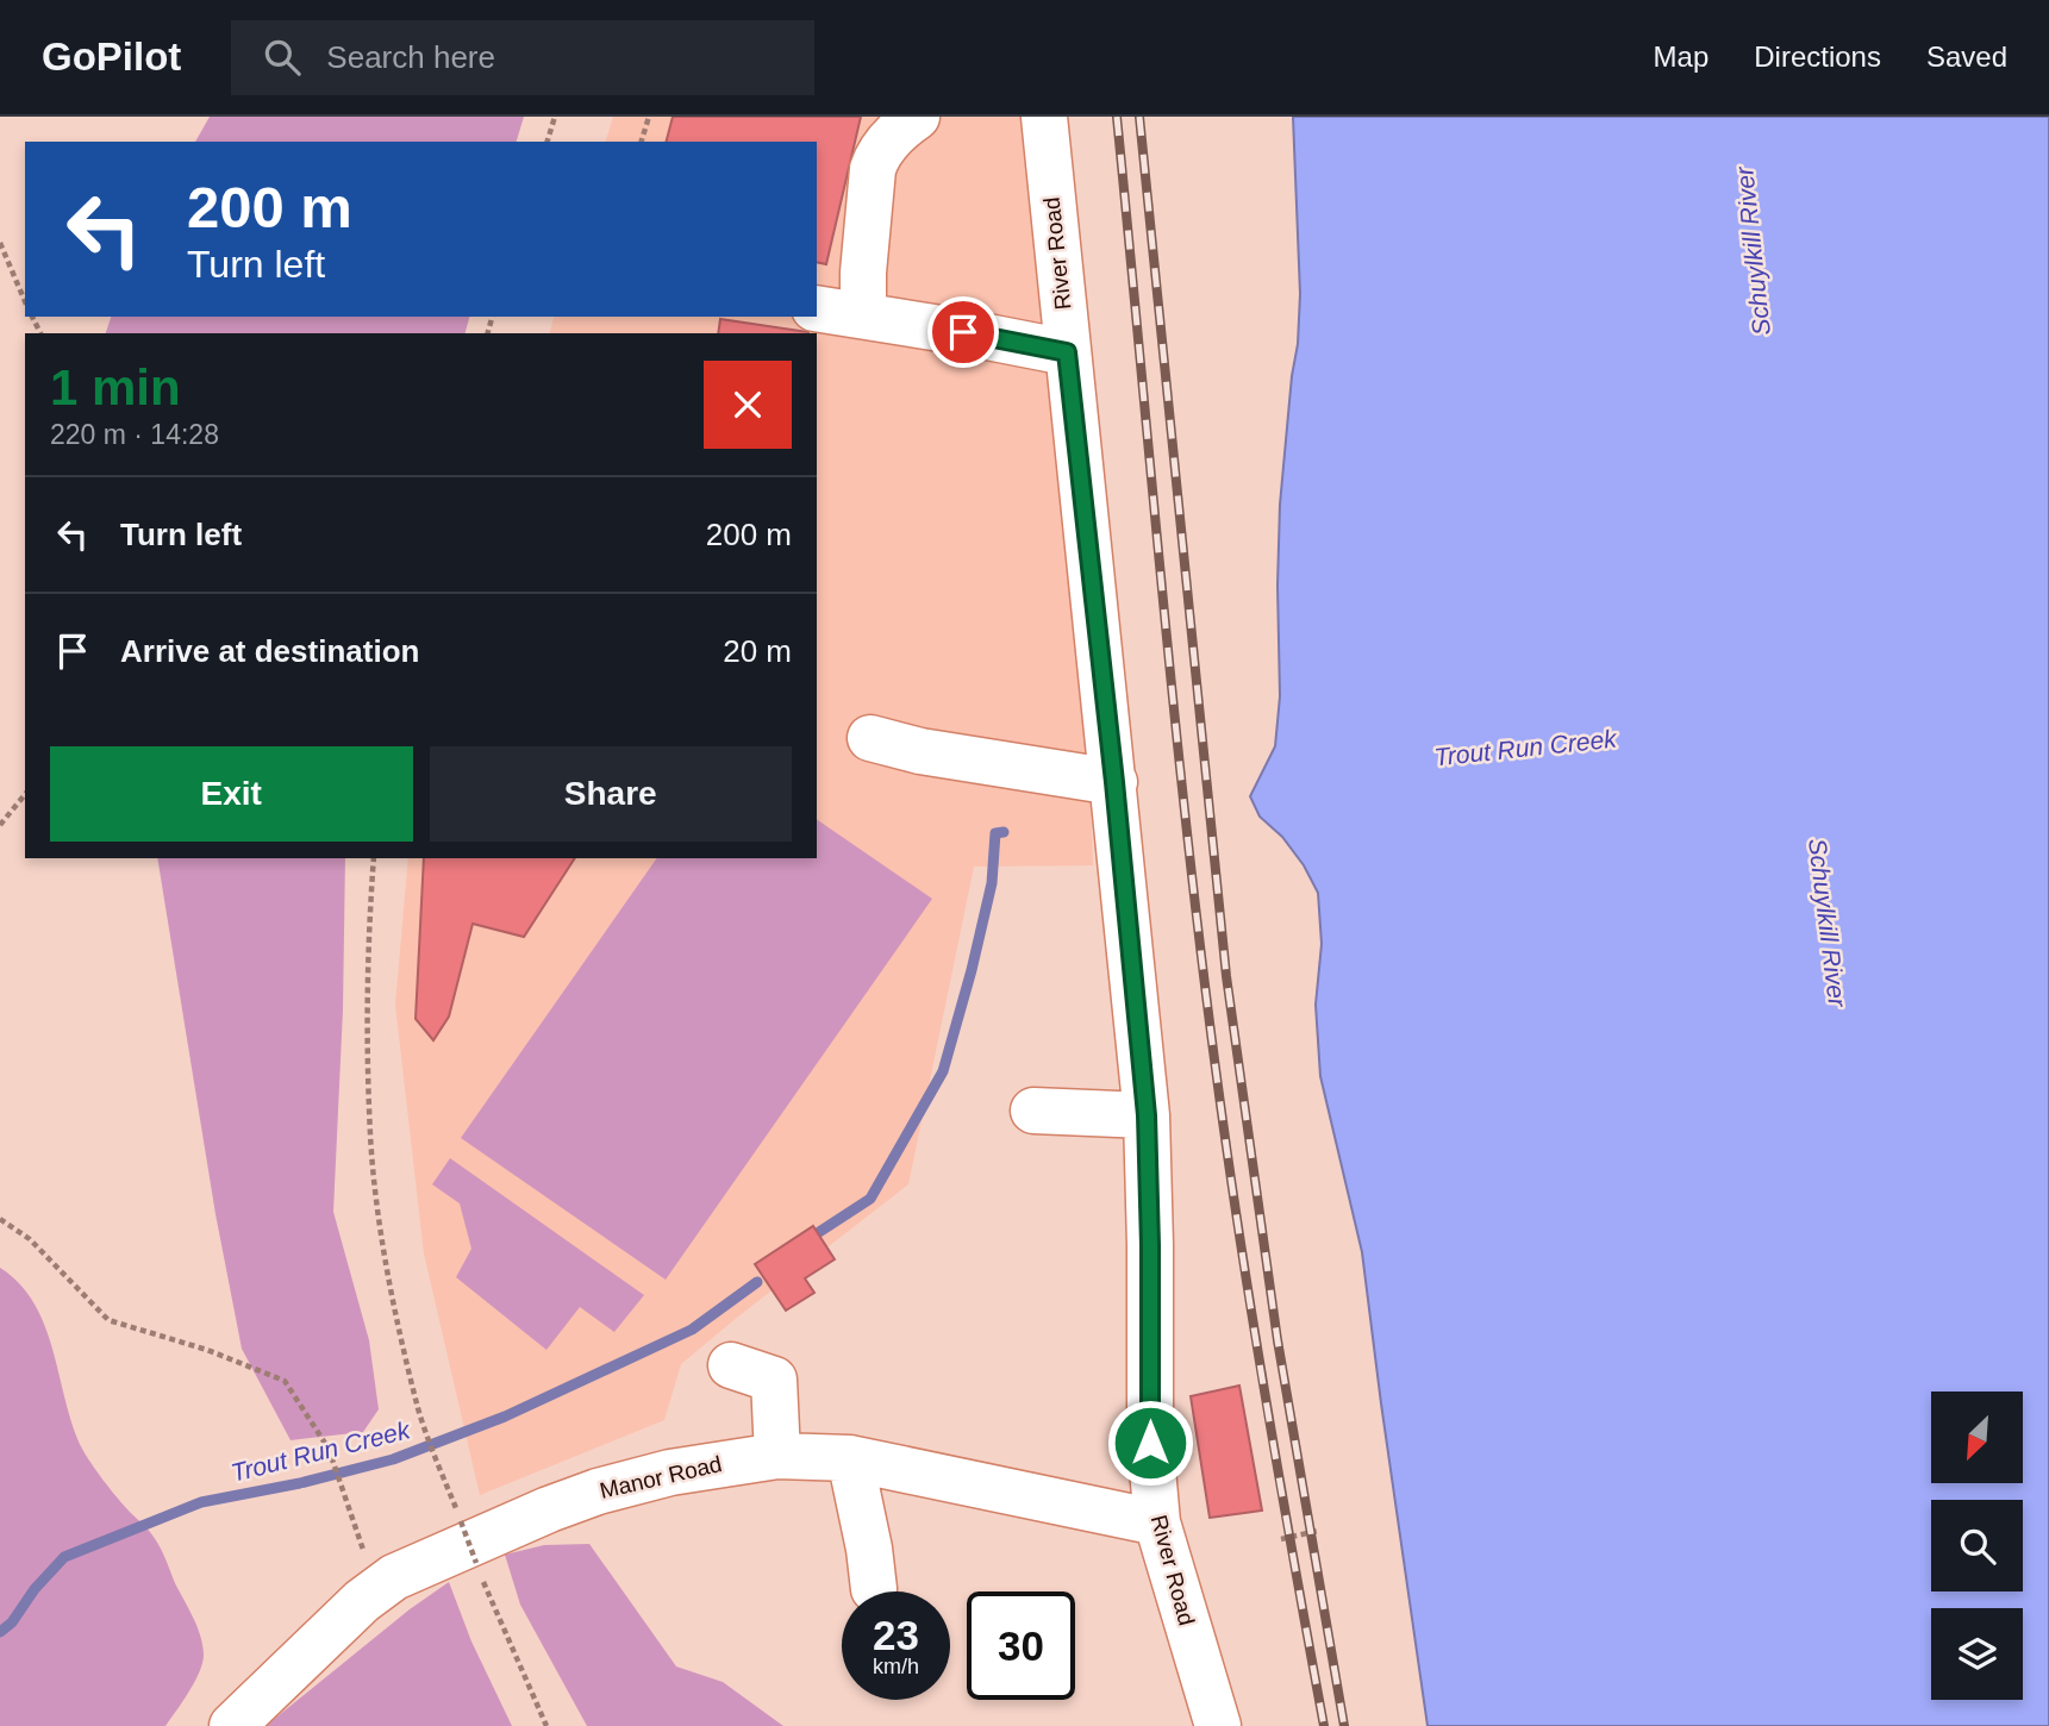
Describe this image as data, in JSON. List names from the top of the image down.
{
  "streets": {
    "street": ["River Road", "Manor Road"]
  },
  "crossings": [
    ["River Road", "Manor Road"]
  ],
  "water": ["Schuylkill River", "Trout Run Creek"],
  "north": "bottom left",
  "page": {
    "header": "GoPilot",
    "search": "Search here",
    "nav": ["Map", "Directions", "Saved"],
    "turn": ["200 m", "Turn left"],
    "heading": ["1 min", "220 m · 14:28"],
    "list": [
      {
        "name": "Turn left",
        "value": "200 m"
      },
      {
        "name": "Arrive at destination",
        "value": "20 m"
      }
    ],
    "buttons": ["Exit", "Share"],
    "speed": "23 km/h",
    "limit": "30"
  }
}
